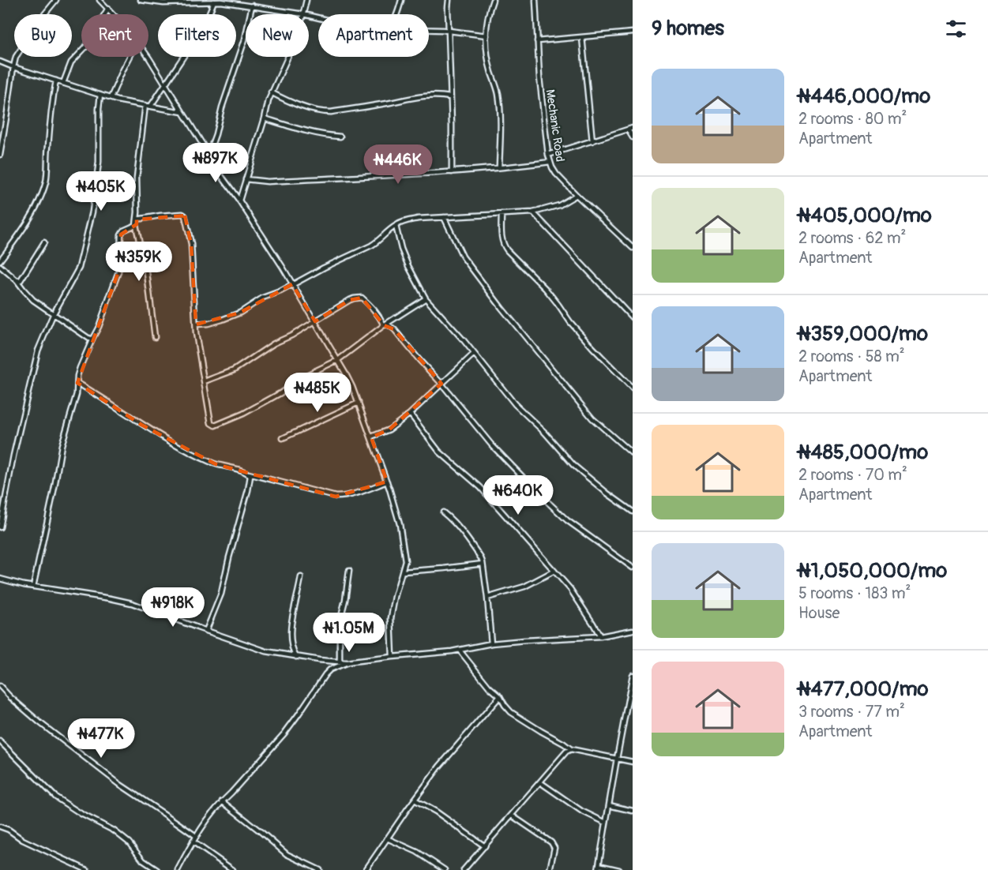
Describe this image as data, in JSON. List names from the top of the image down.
{
  "streets": {
    "street": ["Mechanic Road"]
  },
  "page": {
    "heading": "9 homes",
    "chip": [
      "Buy",
      "Rent",
      "Filters",
      "New",
      "Apartment"
    ],
    "list": [
      {
        "name": "₦446,000/mo",
        "note": "2 rooms · 80 m² · Apartment"
      },
      {
        "name": "₦405,000/mo",
        "note": "2 rooms · 62 m² · Apartment"
      },
      {
        "name": "₦359,000/mo",
        "note": "2 rooms · 58 m² · Apartment"
      },
      {
        "name": "₦485,000/mo",
        "note": "2 rooms · 70 m² · Apartment"
      },
      {
        "name": "₦1,050,000/mo",
        "note": "5 rooms · 183 m² · House"
      },
      {
        "name": "₦477,000/mo",
        "note": "3 rooms · 77 m² · Apartment"
      }
    ],
    "price": [
      "₦897K",
      "₦446K",
      "₦405K",
      "₦359K",
      "₦485K",
      "₦640K",
      "₦918K",
      "₦1.05M",
      "₦477K"
    ]
  }
}
